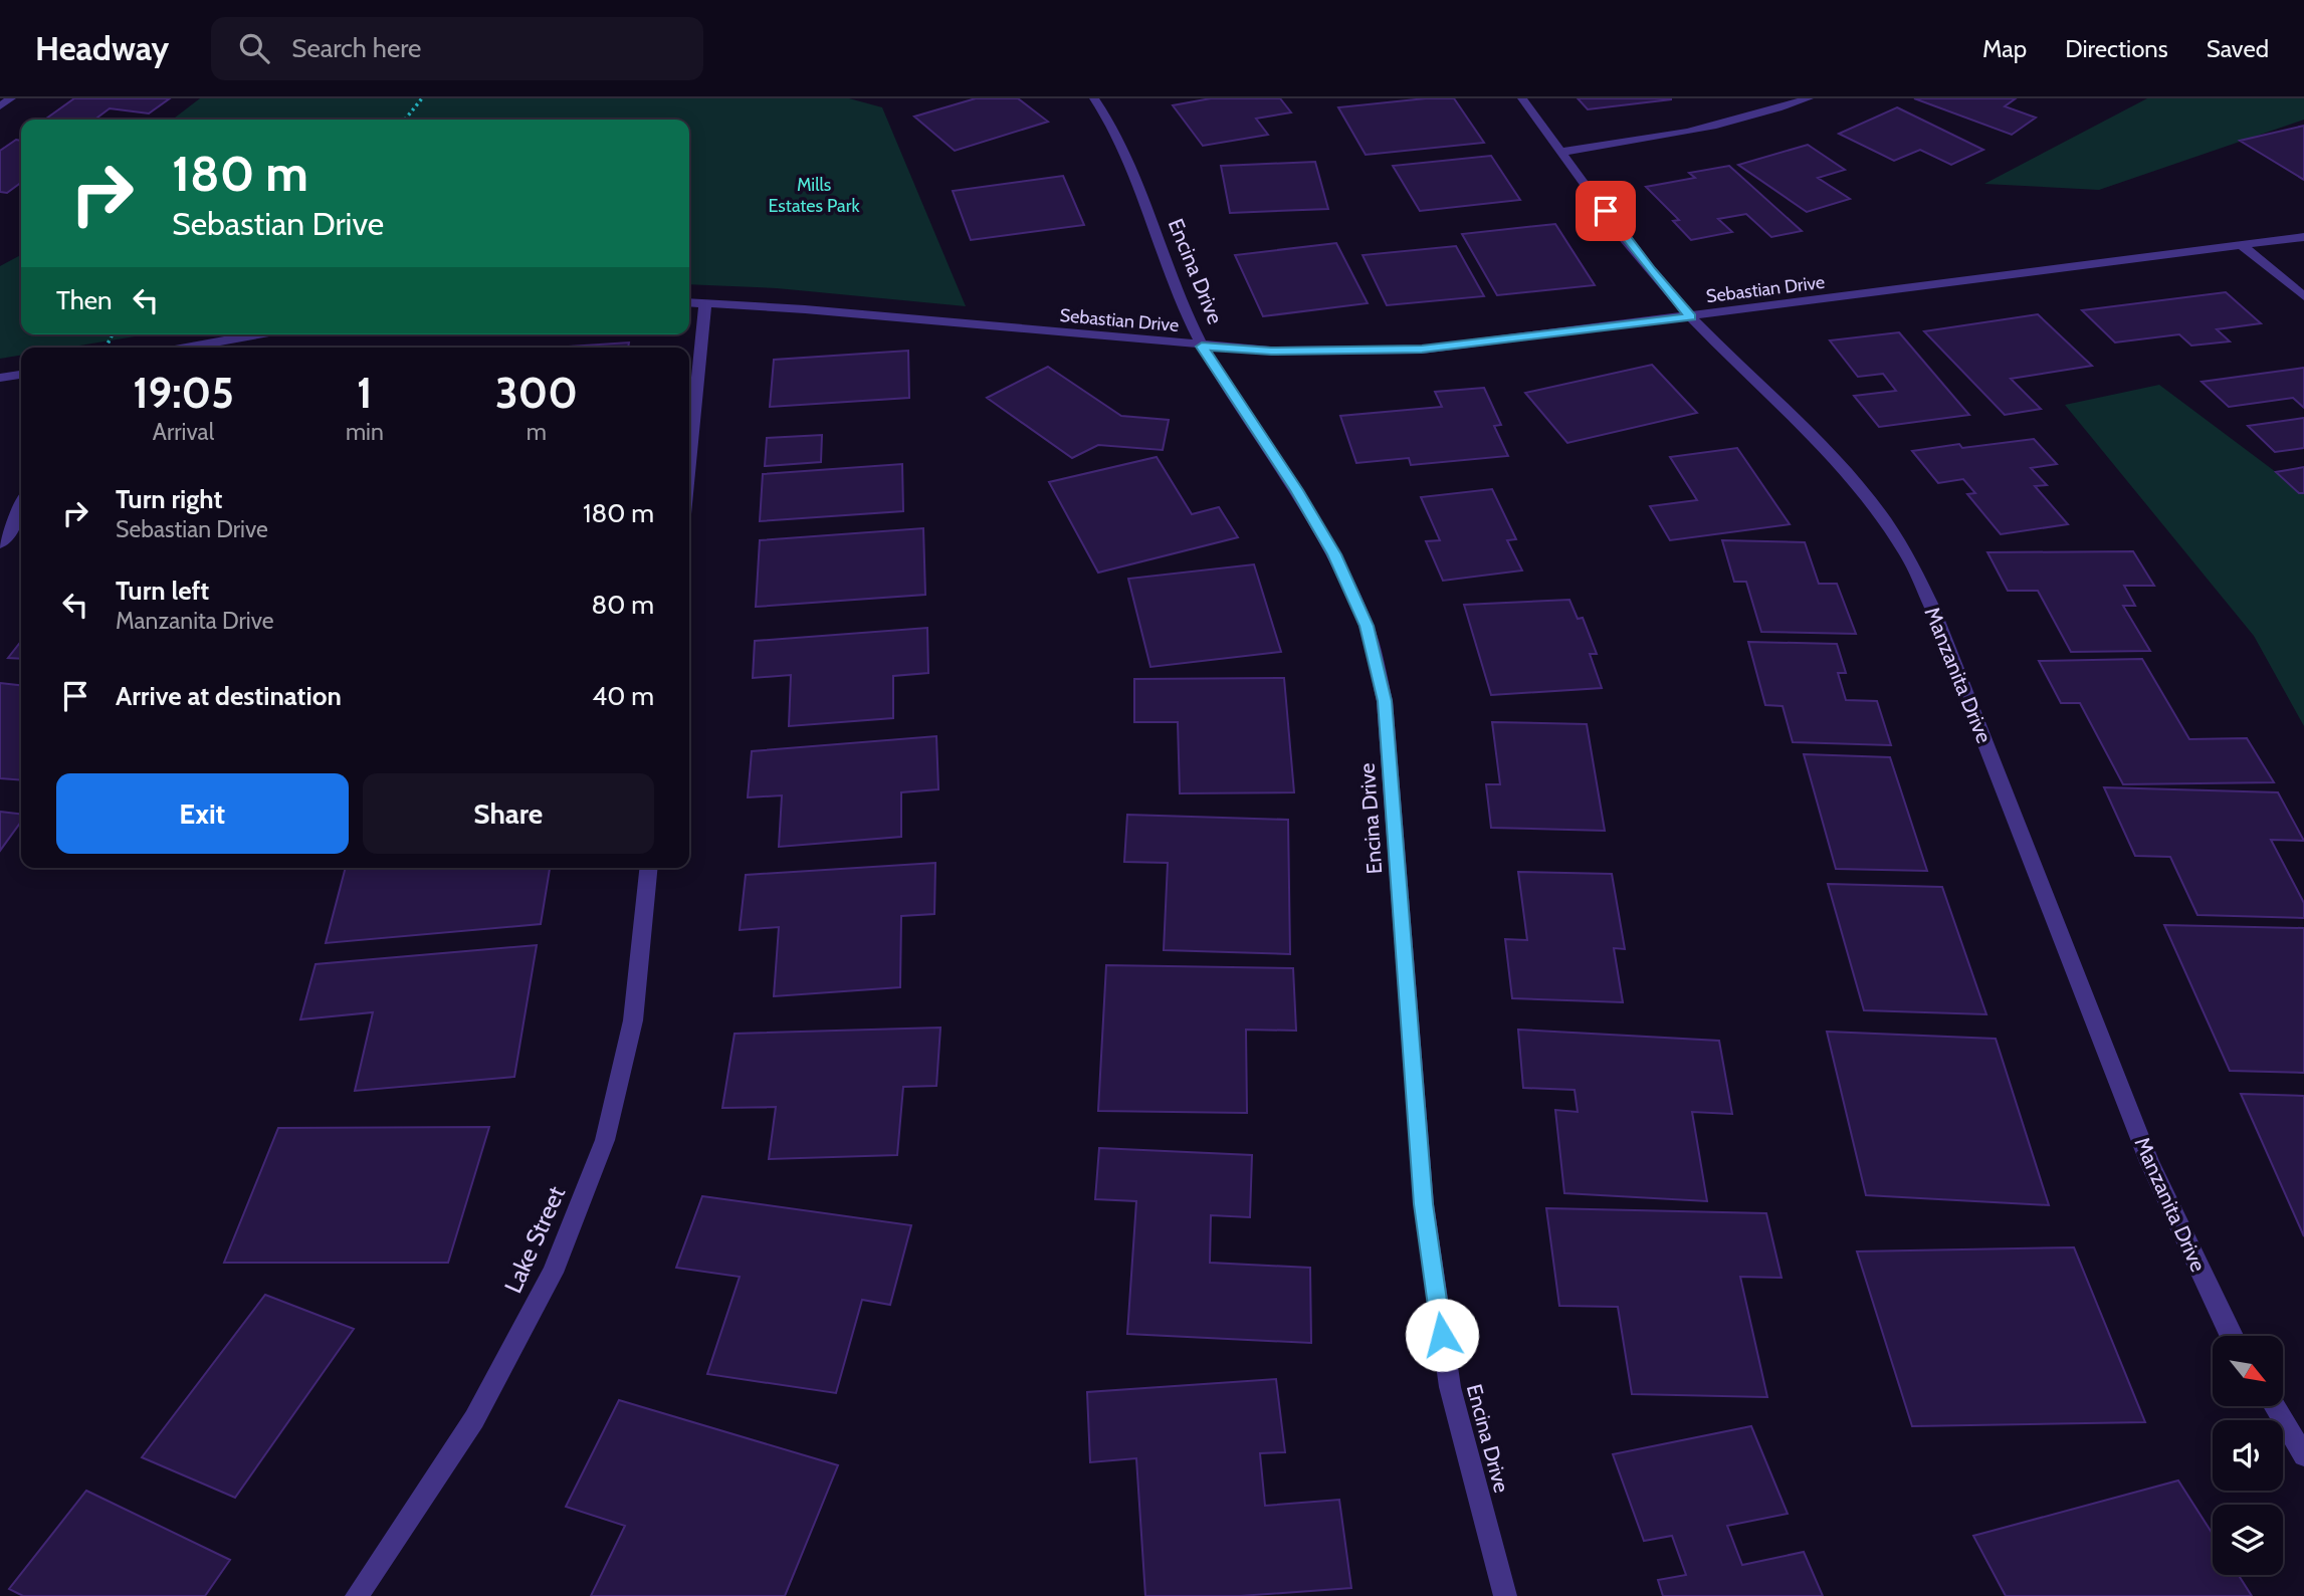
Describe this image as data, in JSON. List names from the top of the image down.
{
  "streets": {
    "street": [
      "Encina Drive",
      "Sebastian Drive",
      "Manzanita Drive",
      "Lake Street"
    ]
  },
  "crossings": [
    ["Encina Drive", "Sebastian Drive"],
    ["Sebastian Drive", "Manzanita Drive"]
  ],
  "parks": ["Mills Estates Park"],
  "north": "bottom right",
  "page": {
    "header": "Headway",
    "search": "Search here",
    "nav": ["Map", "Directions", "Saved"],
    "turn": ["180 m", "Sebastian Drive"],
    "then": "Then",
    "eta": [
      "19:05",
      "Arrival",
      "1",
      "min",
      "300",
      "m"
    ],
    "list": [
      {
        "name": "Turn right",
        "note": "Sebastian Drive",
        "value": "180 m"
      },
      {
        "name": "Turn left",
        "note": "Manzanita Drive",
        "value": "80 m"
      },
      {
        "name": "Arrive at destination",
        "value": "40 m"
      }
    ],
    "buttons": ["Exit", "Share"]
  }
}
